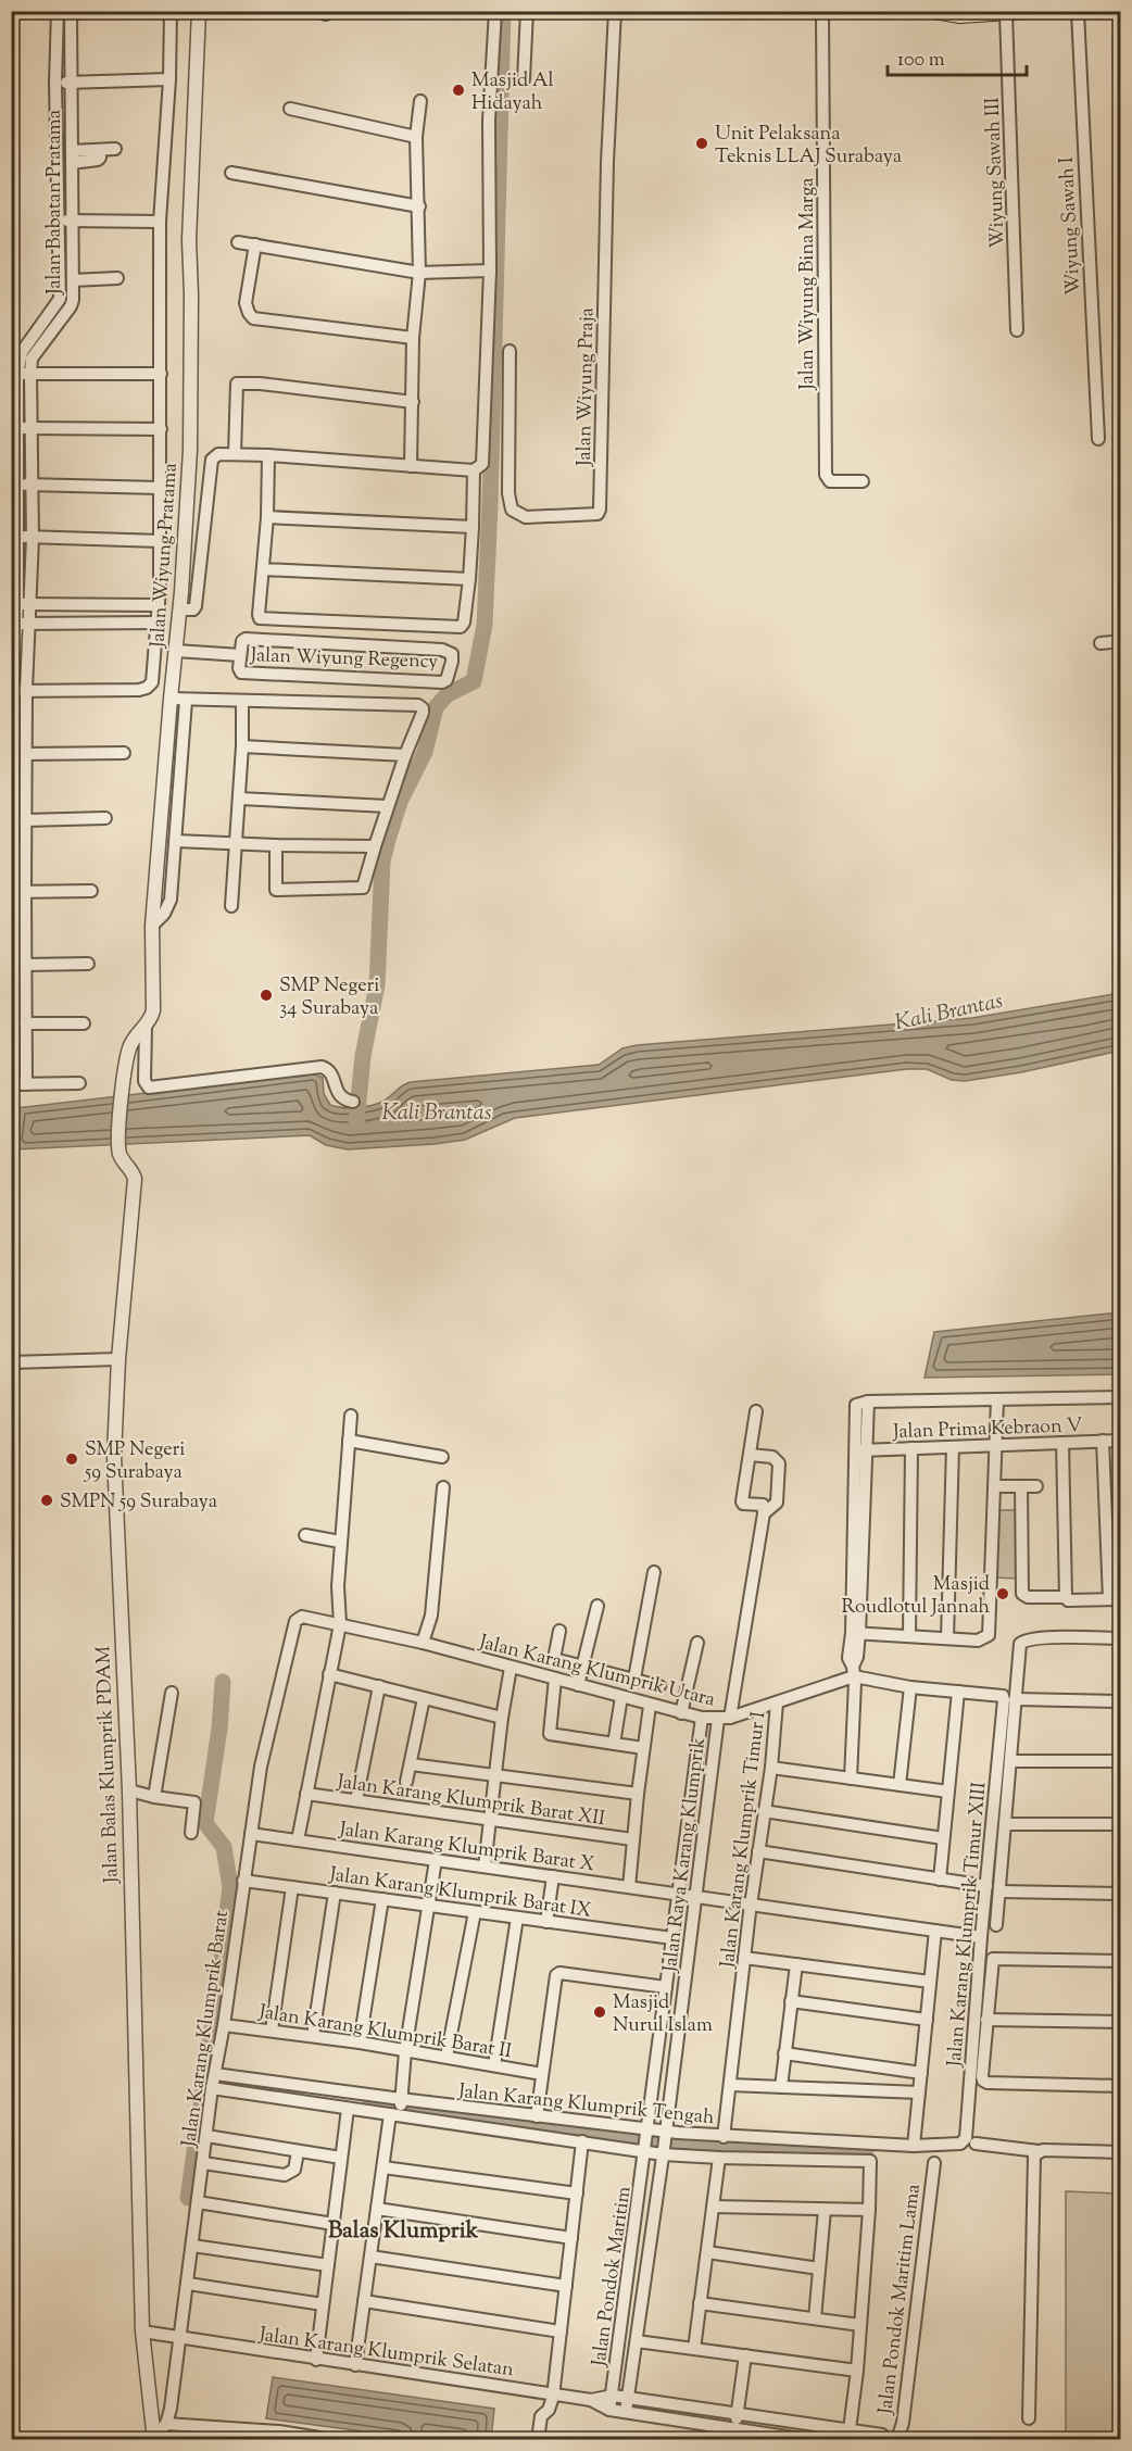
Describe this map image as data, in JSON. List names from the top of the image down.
{
  "streets": {
    "street": [
      "Wiyung Sawah III",
      "Jalan Babatan Pratama",
      "Wiyung Sawah I",
      "Jalan Wiyung Bina Marga",
      "Jalan Wiyung Praja",
      "Jalan Wiyung Pratama",
      "Jalan Wiyung Regency",
      "Jalan Prima Kebraon V",
      "Jalan Karang Klumprik Utara",
      "Jalan Balas Klumprik PDAM",
      "Jalan Karang Klumprik Barat XII",
      "Jalan Karang Klumprik Timur I",
      "Jalan Karang Klumprik Barat X",
      "Jalan Raya Karang Klumprik",
      "Jalan Karang Klumprik Barat IX",
      "Jalan Karang Klumprik Timur XIII",
      "Jalan Karang Klumprik Barat",
      "Jalan Karang Klumprik Barat II",
      "Jalan Karang Klumprik Tengah",
      "Jalan Pondok Maritim",
      "Jalan Pondok Maritim Lama",
      "Jalan Karang Klumprik Selatan"
    ]
  },
  "crossings": [
    ["Jalan Babatan Pratama", "Jalan Wiyung Pratama"],
    ["Jalan Wiyung Pratama", "Jalan Wiyung Regency"],
    ["Jalan Wiyung Pratama", "Jalan Balas Klumprik PDAM"],
    ["Jalan Karang Klumprik Utara", "Jalan Karang Klumprik Timur I"],
    ["Jalan Karang Klumprik Utara", "Jalan Raya Karang Klumprik"],
    ["Jalan Karang Klumprik Utara", "Jalan Karang Klumprik Timur XIII"],
    ["Jalan Karang Klumprik Utara", "Jalan Karang Klumprik Barat"],
    ["Jalan Balas Klumprik PDAM", "Jalan Karang Klumprik Barat"],
    ["Jalan Balas Klumprik PDAM", "Jalan Karang Klumprik Selatan"],
    ["Jalan Karang Klumprik Timur I", "Jalan Karang Klumprik Barat X"],
    ["Jalan Karang Klumprik Timur I", "Jalan Karang Klumprik Tengah"],
    ["Jalan Karang Klumprik Barat X", "Jalan Raya Karang Klumprik"],
    ["Jalan Karang Klumprik Barat X", "Jalan Karang Klumprik Timur XIII"],
    ["Jalan Karang Klumprik Barat X", "Jalan Karang Klumprik Barat"],
    ["Jalan Raya Karang Klumprik", "Jalan Karang Klumprik Barat IX"],
    ["Jalan Raya Karang Klumprik", "Jalan Karang Klumprik Tengah"],
    ["Jalan Raya Karang Klumprik", "Jalan Pondok Maritim"],
    ["Jalan Karang Klumprik Barat IX", "Jalan Karang Klumprik Barat"],
    ["Jalan Karang Klumprik Timur XIII", "Jalan Karang Klumprik Tengah"],
    ["Jalan Karang Klumprik Barat", "Jalan Karang Klumprik Barat II"],
    ["Jalan Karang Klumprik Barat", "Jalan Karang Klumprik Tengah"],
    ["Jalan Karang Klumprik Barat", "Jalan Karang Klumprik Selatan"],
    ["Jalan Karang Klumprik Tengah", "Jalan Pondok Maritim"],
    ["Jalan Pondok Maritim", "Jalan Karang Klumprik Selatan"],
    ["Jalan Pondok Maritim Lama", "Jalan Karang Klumprik Selatan"]
  ],
  "districts": ["Balas Klumprik"],
  "water": ["Kali Brantas"],
  "places": [
    "Masjid Al Hidayah",
    "Unit Pelaksana Teknis LLAJ Surabaya",
    "SMP Negeri 34 Surabaya",
    "SMP Negeri 59 Surabaya",
    "SMPN 59 Surabaya",
    "Masjid Roudlotul Jannah",
    "Masjid Nurul Islam"
  ],
  "scale_bar": "100 m"
}
